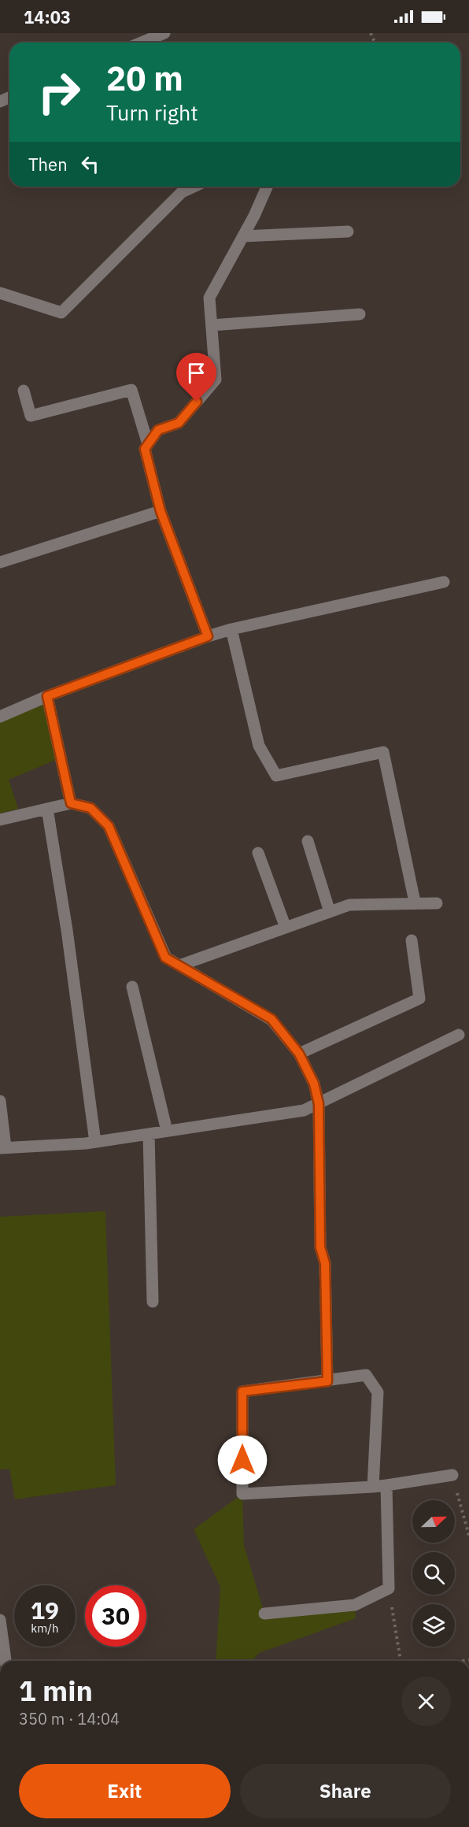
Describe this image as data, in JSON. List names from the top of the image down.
{
  "north": "right",
  "page": {
    "status": "14:03",
    "turn": ["20 m", "Turn right"],
    "then": "Then",
    "speed": "19 km/h",
    "limit": "30",
    "heading": ["1 min", "350 m · 14:04"],
    "buttons": ["Exit", "Share"]
  }
}
